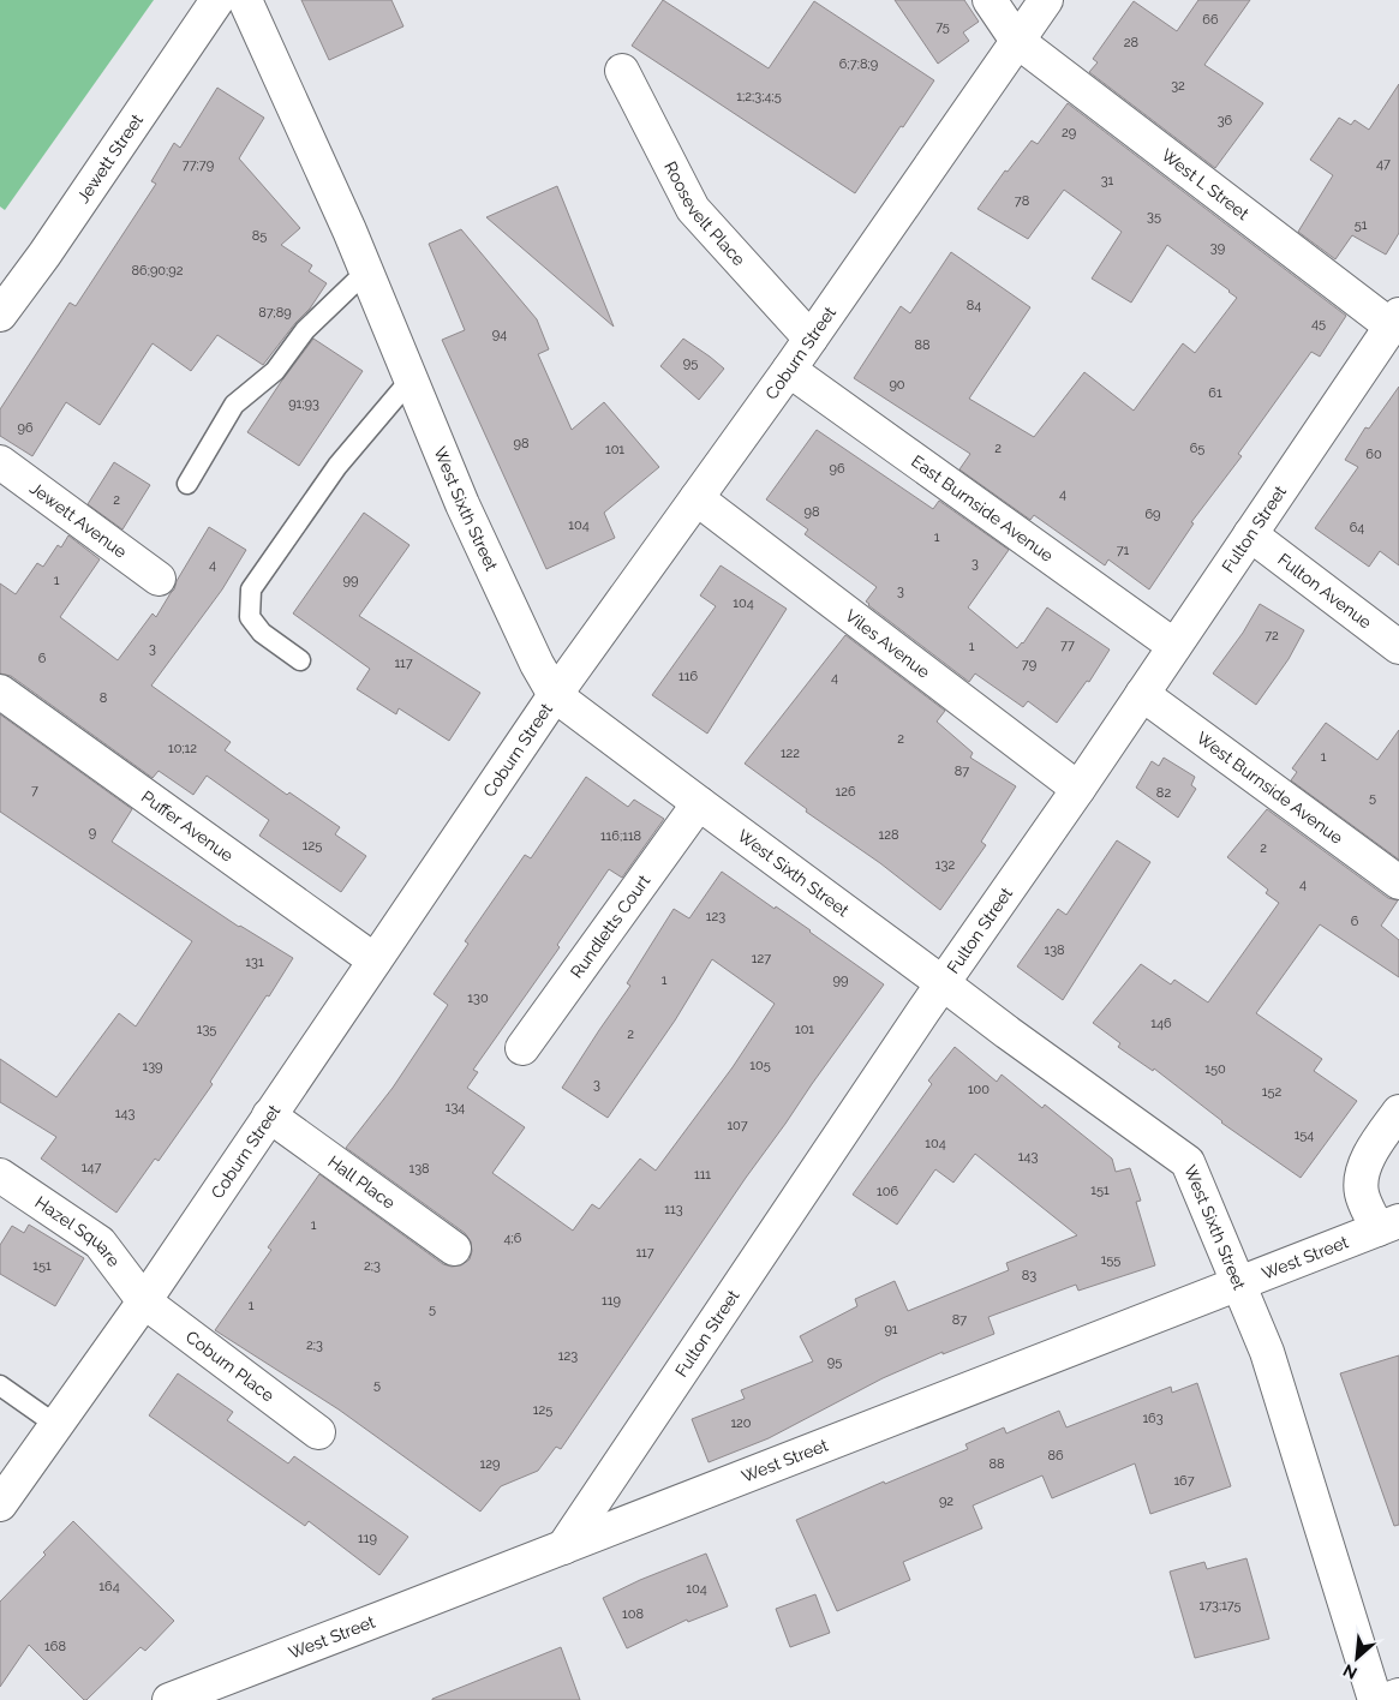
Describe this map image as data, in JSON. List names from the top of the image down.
{
  "streets": {
    "street": [
      "Jewett Street",
      "West L Street",
      "Roosevelt Place",
      "Coburn Street",
      "East Burnside Avenue",
      "West Sixth Street",
      "Jewett Avenue",
      "Fulton Street",
      "Fulton Avenue",
      "Viles Avenue",
      "West Burnside Avenue",
      "Puffer Avenue",
      "Rundletts Court",
      "Hall Place",
      "Hazel Square",
      "West Street",
      "Coburn Place"
    ]
  },
  "crossings": [
    ["West L Street", "Coburn Street"],
    ["West L Street", "Fulton Street"],
    ["Roosevelt Place", "Coburn Street"],
    ["Coburn Street", "East Burnside Avenue"],
    ["Coburn Street", "West Sixth Street"],
    ["Coburn Street", "Viles Avenue"],
    ["Coburn Street", "Puffer Avenue"],
    ["Coburn Street", "Hall Place"],
    ["Coburn Street", "Hazel Square"],
    ["Coburn Street", "Coburn Place"],
    ["East Burnside Avenue", "Fulton Street"],
    ["West Sixth Street", "Fulton Street"],
    ["West Sixth Street", "Rundletts Court"],
    ["West Sixth Street", "West Street"],
    ["Fulton Street", "Fulton Avenue"],
    ["Fulton Street", "Viles Avenue"],
    ["Fulton Street", "West Burnside Avenue"],
    ["Fulton Street", "West Street"],
    ["Hazel Square", "Coburn Place"]
  ],
  "house_numbers": [
    "66",
    "75",
    "28",
    "6;7;8;9",
    "32",
    "1;2;3;4;5",
    "36",
    "29",
    "47",
    "77;79",
    "31",
    "78",
    "35",
    "51",
    "85",
    "39",
    "86;90;92",
    "84",
    "87;89",
    "45",
    "94",
    "88",
    "95",
    "90",
    "61",
    "91;93",
    "96",
    "98",
    "2",
    "65",
    "101",
    "60",
    "96",
    "4",
    "2",
    "98",
    "69",
    "104",
    "64",
    "1",
    "71",
    "3",
    "4",
    "1",
    "99",
    "3",
    "104",
    "72",
    "77",
    "1",
    "3",
    "6",
    "117",
    "79",
    "116",
    "4",
    "8",
    "2",
    "10;12",
    "122",
    "1",
    "87",
    "7",
    "126",
    "82",
    "5",
    "9",
    "128",
    "116;118",
    "125",
    "2",
    "132",
    "4",
    "123",
    "6",
    "138",
    "127",
    "131",
    "1",
    "99",
    "130",
    "146",
    "135",
    "101",
    "2",
    "105",
    "139",
    "150",
    "3",
    "100",
    "152",
    "134",
    "143",
    "107",
    "154",
    "104",
    "143",
    "147",
    "138",
    "111",
    "151",
    "106",
    "113",
    "1",
    "4;6",
    "117",
    "155",
    "151",
    "2;3",
    "83",
    "119",
    "1",
    "5",
    "87",
    "91",
    "2;3",
    "123",
    "95",
    "5",
    "125",
    "163",
    "120",
    "86",
    "129",
    "88",
    "167",
    "92",
    "119",
    "164",
    "104",
    "173;175",
    "108",
    "168"
  ],
  "north": "bottom left"
}
